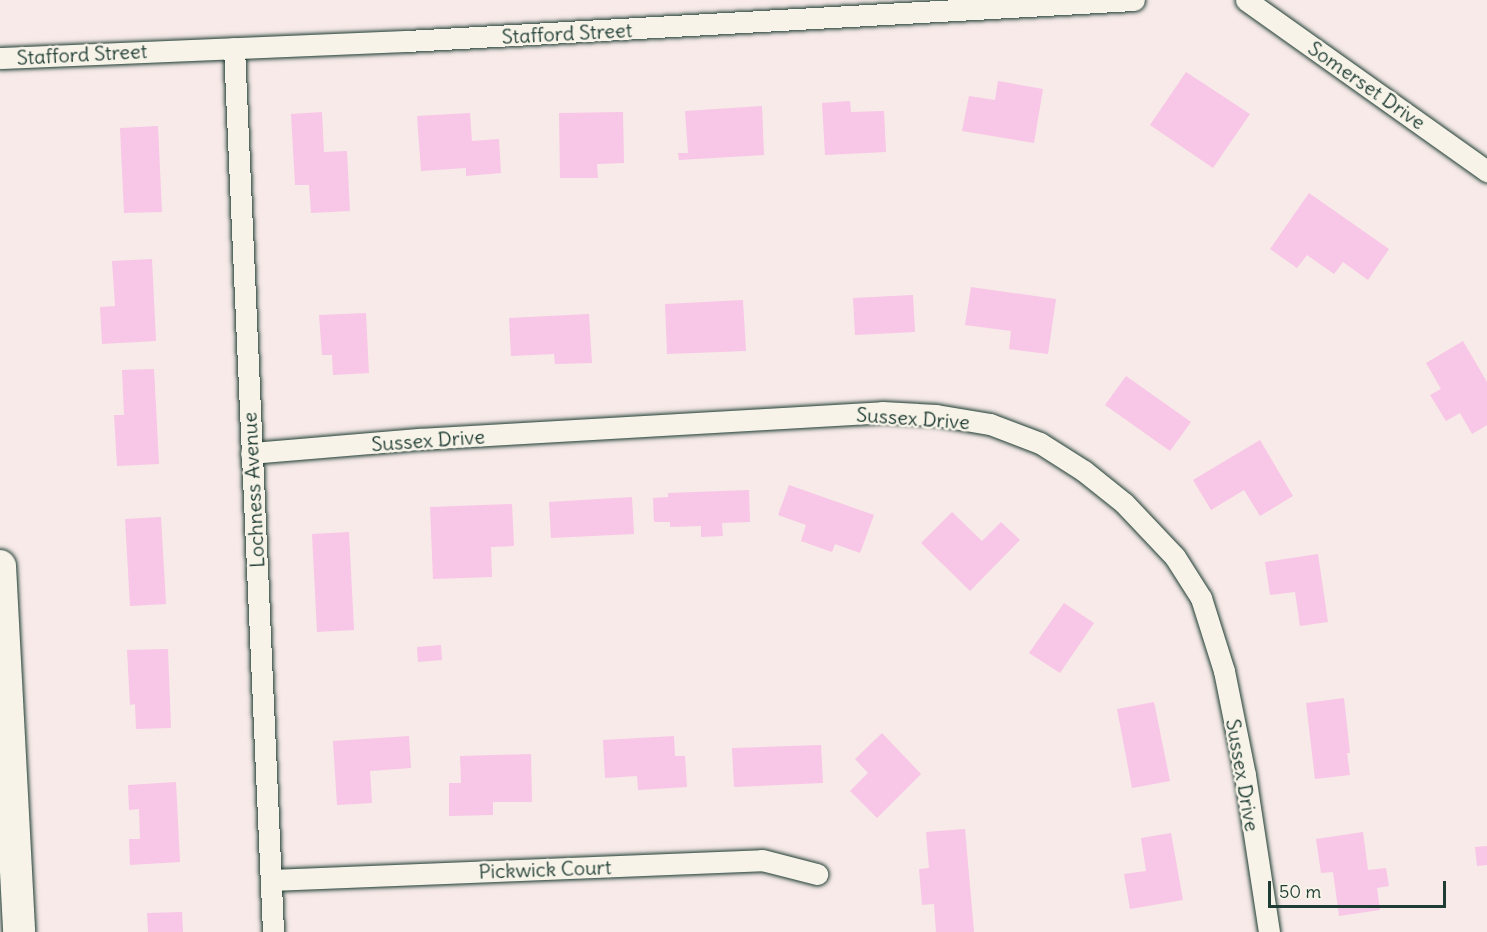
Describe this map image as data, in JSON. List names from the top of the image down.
{
  "streets": {
    "street": [
      "Stafford Street",
      "Somerset Drive",
      "Sussex Drive",
      "Lochness Avenue",
      "Pickwick Court"
    ]
  },
  "crossings": [
    ["Stafford Street", "Lochness Avenue"],
    ["Sussex Drive", "Lochness Avenue"],
    ["Lochness Avenue", "Pickwick Court"]
  ],
  "scale_bar": "50 m"
}
